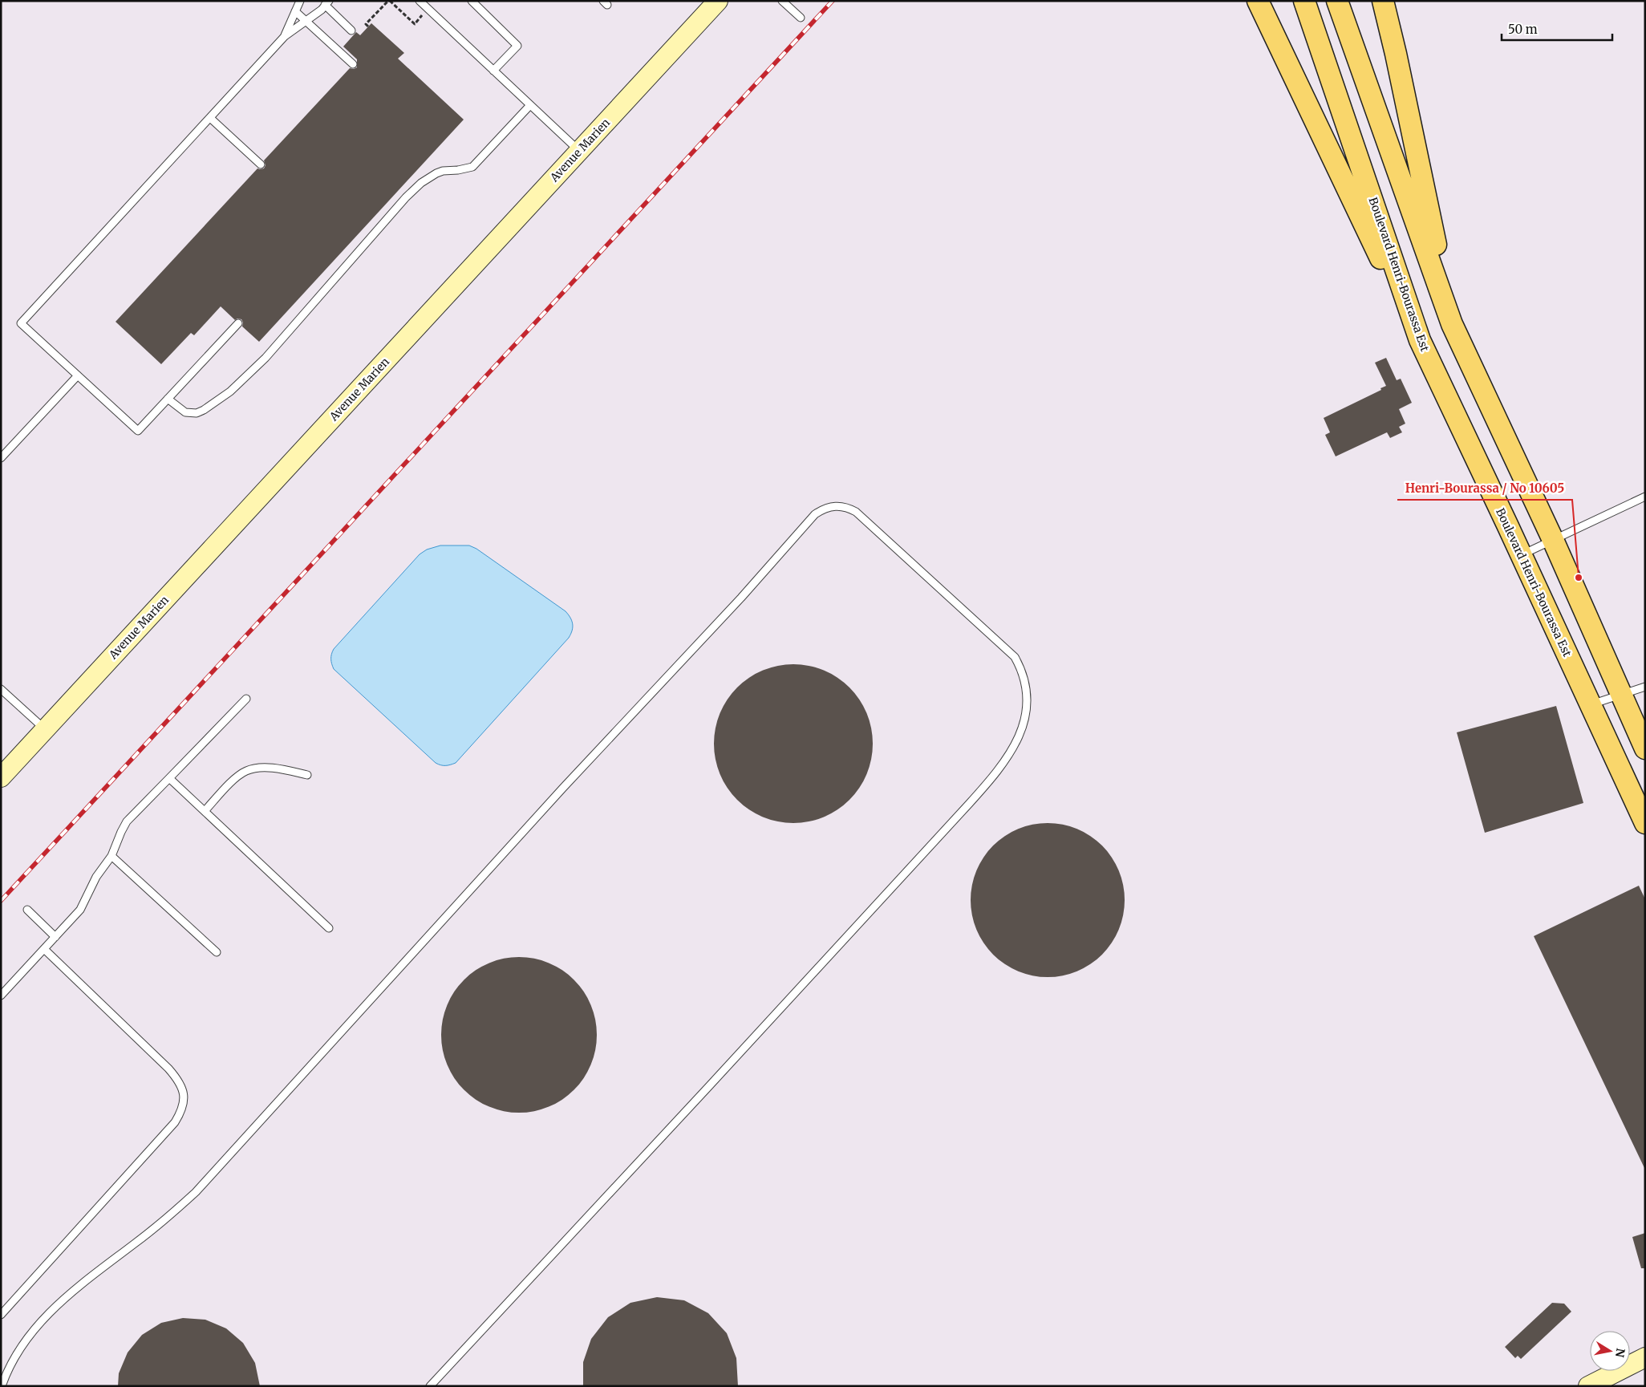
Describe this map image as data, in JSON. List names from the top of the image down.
{
  "streets": {
    "main road": ["Boulevard Henri-Bourassa Est"],
    "street": ["Avenue Marien"]
  },
  "places": ["Henri-Bourassa / No 10605"],
  "scale_bar": "50 m",
  "north": "right"
}
